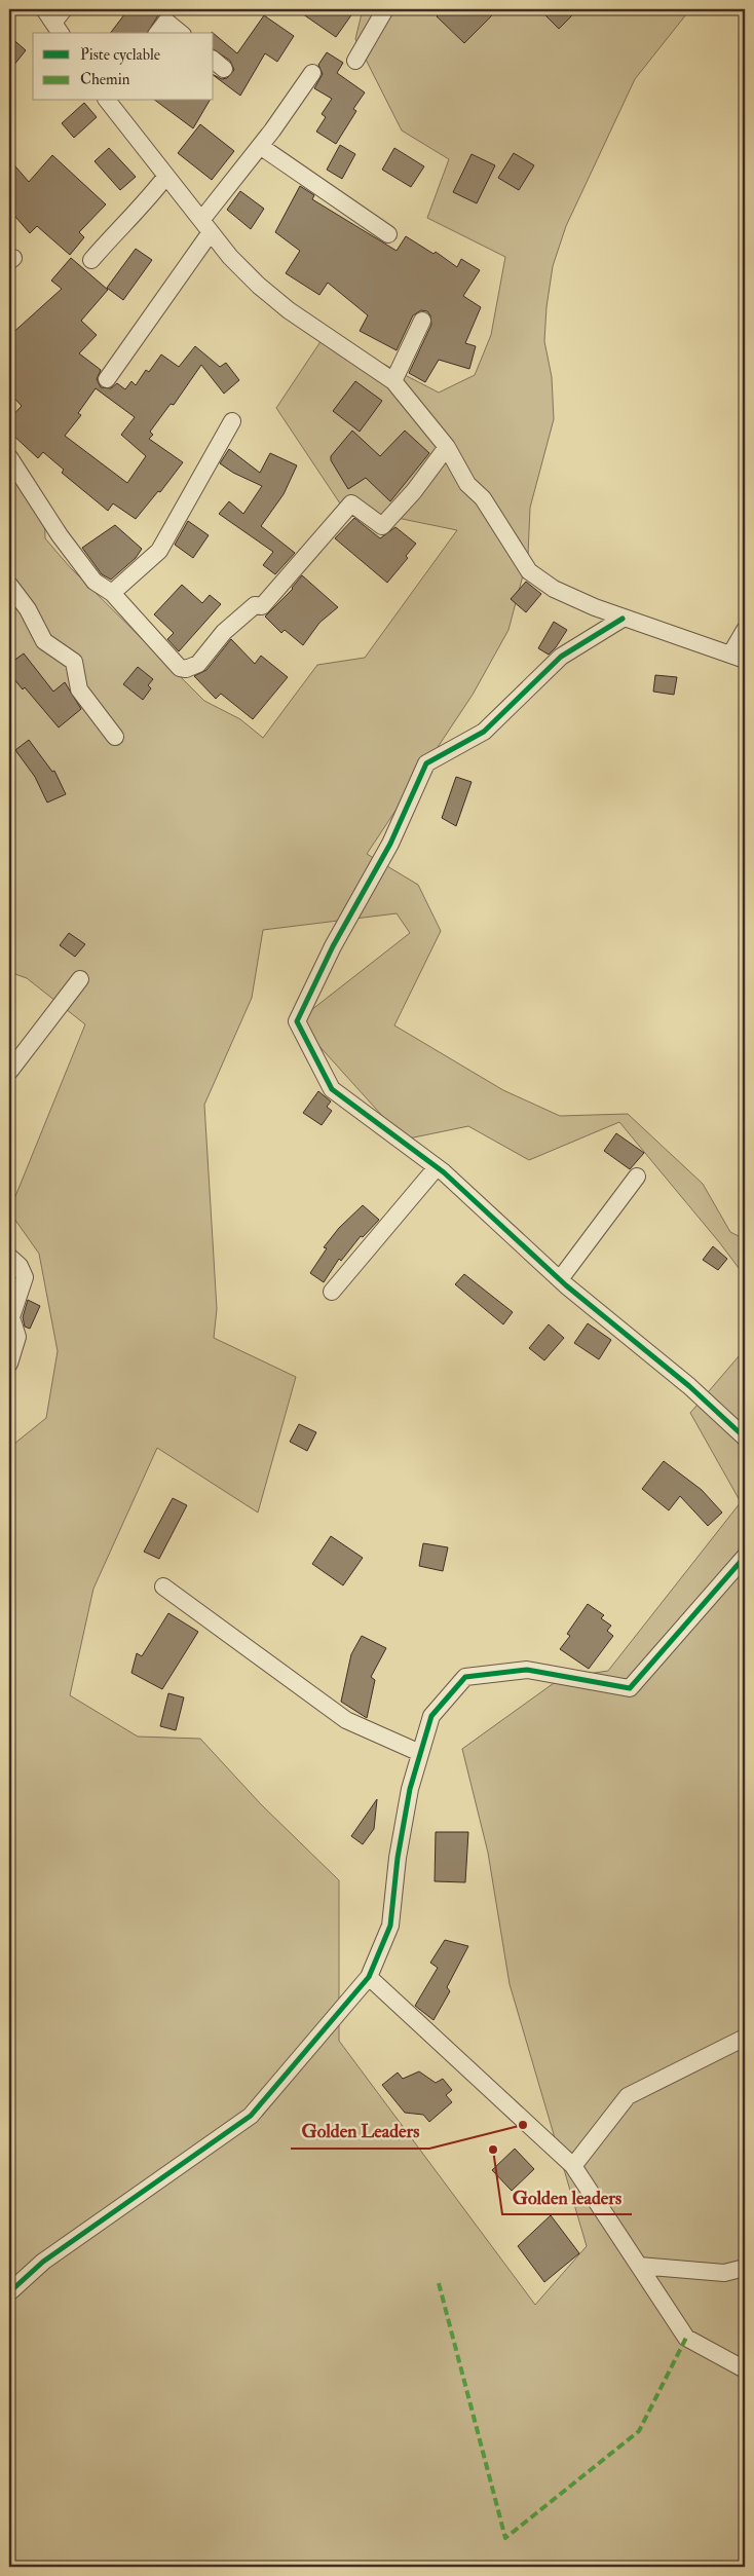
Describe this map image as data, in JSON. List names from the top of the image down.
{
  "places": ["Golden Leaders", "Golden leaders"],
  "legend": ["Piste cyclable", "Chemin"]
}
